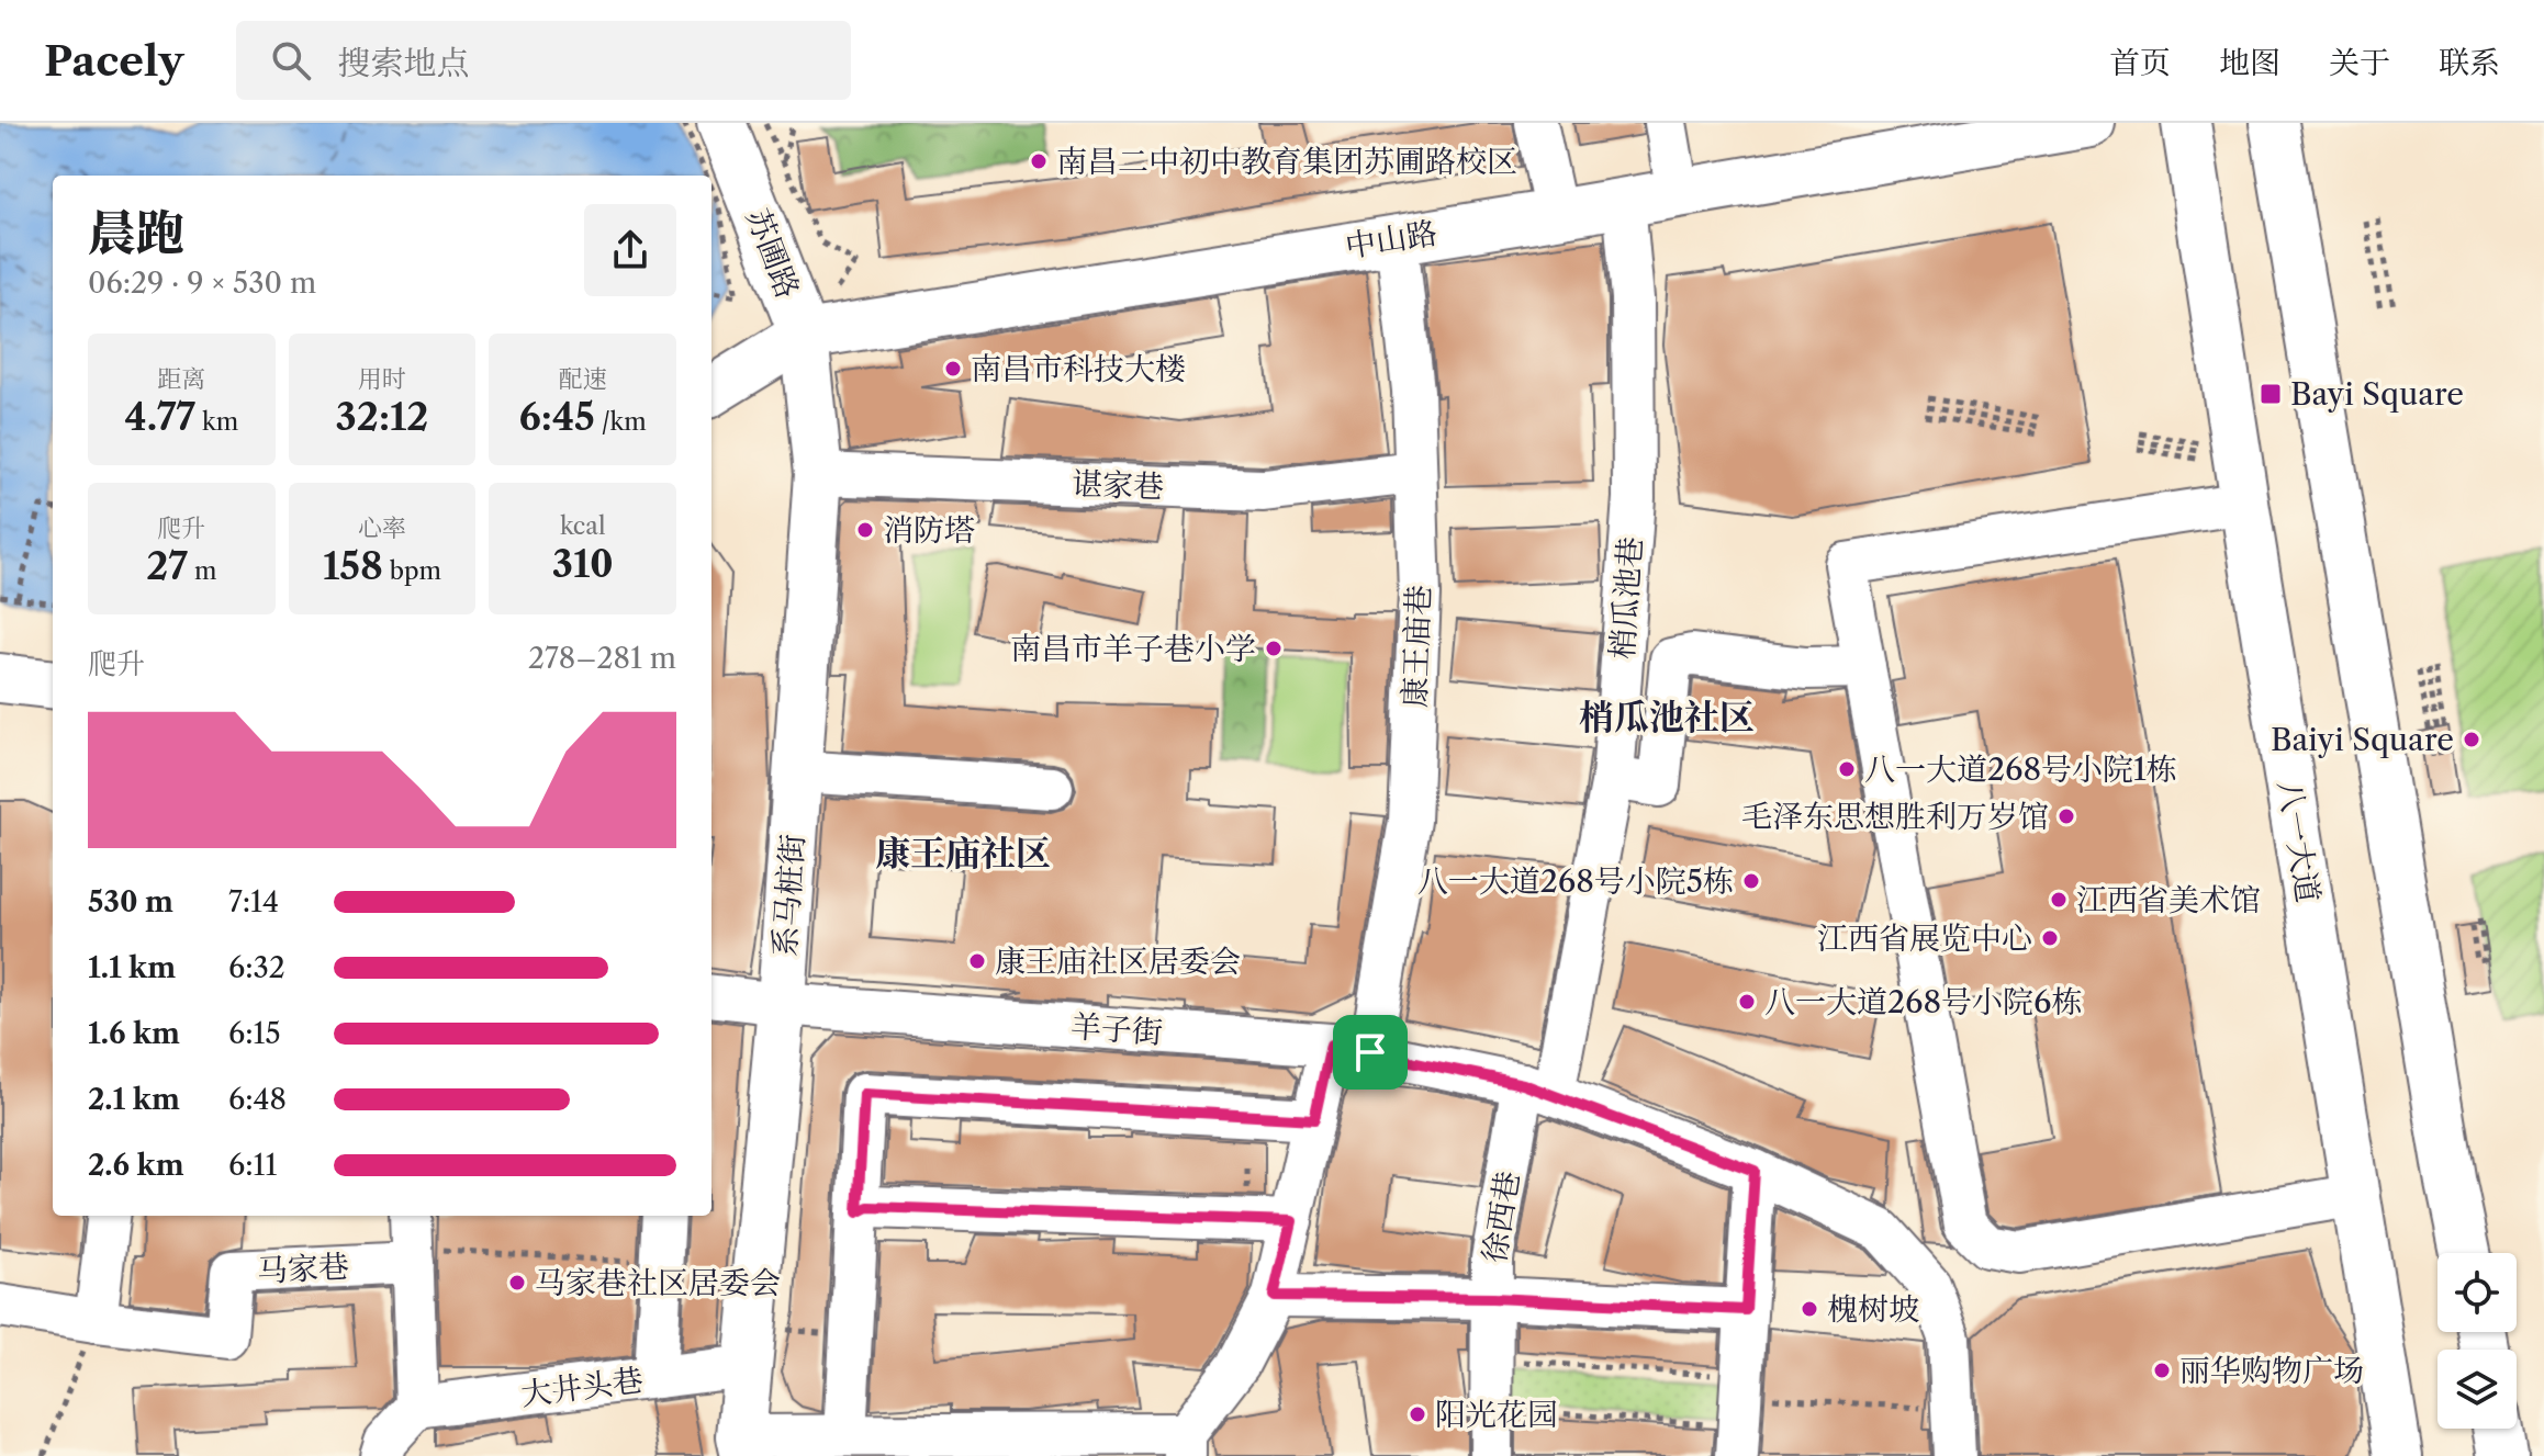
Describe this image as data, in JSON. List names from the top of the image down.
{
  "streets": {
    "main road": [
      "中山路",
      "苏圃路",
      "八一大道",
      "系马桩街"
    ],
    "street": [
      "谌家巷",
      "梢瓜池巷",
      "康王庙巷",
      "羊子街",
      "徐西巷",
      "马家巷",
      "大井头巷"
    ]
  },
  "crossings": [
    ["中山路", "苏圃路"],
    ["中山路", "梢瓜池巷"],
    ["中山路", "康王庙巷"],
    ["中山路", "系马桩街"],
    ["苏圃路", "系马桩街"],
    ["谌家巷", "康王庙巷"],
    ["谌家巷", "系马桩街"],
    ["梢瓜池巷", "羊子街"],
    ["梢瓜池巷", "徐西巷"],
    ["康王庙巷", "羊子街"],
    ["系马桩街", "羊子街"],
    ["系马桩街", "大井头巷"],
    ["羊子街", "徐西巷"]
  ],
  "districts": ["梢瓜池社区", "康王庙社区"],
  "places": {
    "other": [
      "南昌二中初中教育集团苏圃路校区",
      "南昌市科技大楼",
      "消防塔",
      "南昌市羊子巷小学",
      "Baiyi Square",
      "八一大道268号小院1栋",
      "毛泽东思想胜利万岁馆",
      "八一大道268号小院5栋",
      "江西省美术馆",
      "江西省展览中心",
      "康王庙社区居委会",
      "八一大道268号小院6栋",
      "马家巷社区居委会",
      "槐树坡",
      "丽华购物广场",
      "阳光花园"
    ],
    "transit": ["Bayi Square"]
  },
  "page": {
    "header": "Pacely",
    "search": "搜索地点",
    "nav": [
      "首页",
      "地图",
      "关于",
      "联系"
    ],
    "heading": ["晨跑", "06:29 · 9 × 530 m"],
    "stats": [
      ["距离", "4.77 km"],
      ["用时", "32:12"],
      ["配速", "6:45 /km"],
      ["爬升", "27 m"],
      ["心率", "158 bpm"],
      ["kcal", "310"]
    ],
    "chart": ["爬升", "278–281 m"],
    "list": [
      {
        "name": "530 m",
        "note": "7:14"
      },
      {
        "name": "1.1 km",
        "note": "6:32"
      },
      {
        "name": "1.6 km",
        "note": "6:15"
      },
      {
        "name": "2.1 km",
        "note": "6:48"
      },
      {
        "name": "2.6 km",
        "note": "6:11"
      }
    ]
  }
}
